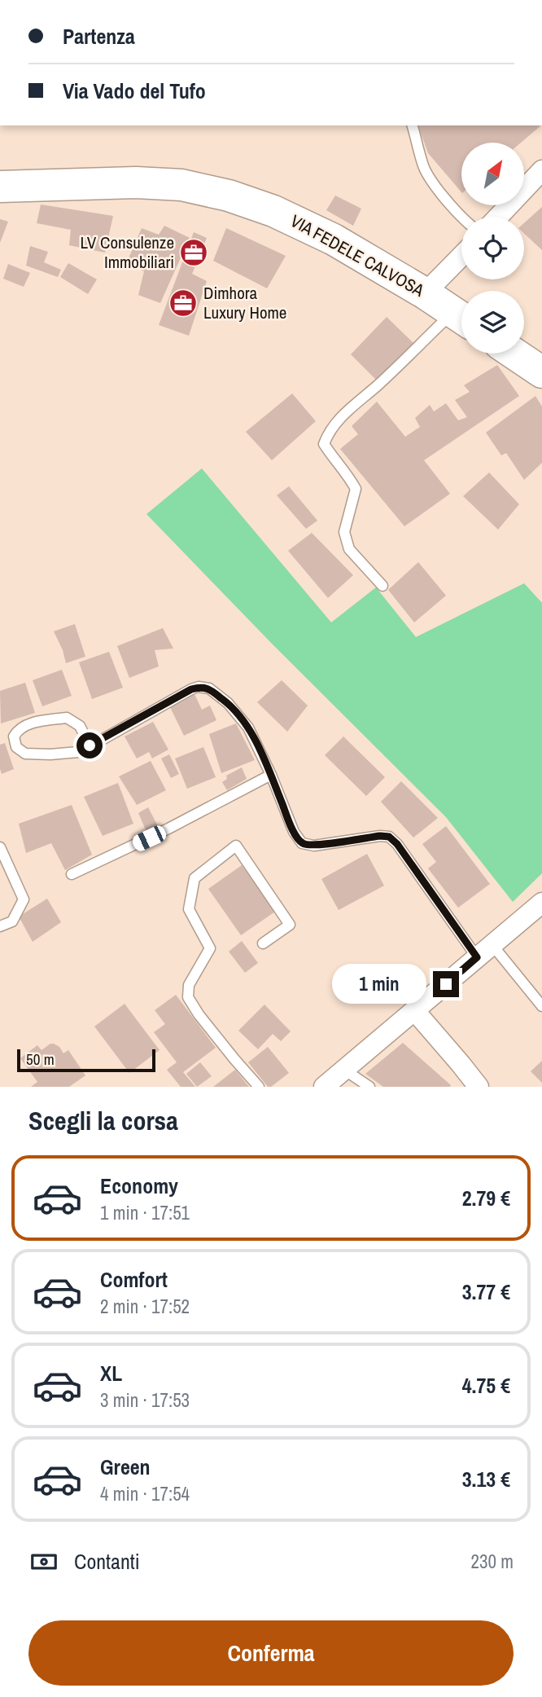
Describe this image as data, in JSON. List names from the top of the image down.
{
  "streets": {
    "main road": ["VIA FEDELE CALVOSA"]
  },
  "places": {
    "office": ["LV Consulenze Immobiliari", "Dimhora Luxury Home"]
  },
  "scale_bar": "50 m",
  "north": "top right",
  "page": {
    "banner": ["Partenza", "Via Vado del Tufo"],
    "bubble": "1 min",
    "scale": "50 m",
    "heading": "Scegli la corsa",
    "list": [
      {
        "name": "Economy",
        "note": "1 min · 17:51",
        "value": "2.79 €"
      },
      {
        "name": "Comfort",
        "note": "2 min · 17:52",
        "value": "3.77 €"
      },
      {
        "name": "XL",
        "note": "3 min · 17:53",
        "value": "4.75 €"
      },
      {
        "name": "Green",
        "note": "4 min · 17:54",
        "value": "3.13 €"
      }
    ],
    "pay": ["Contanti", "230 m"],
    "buttons": "Conferma"
  }
}
